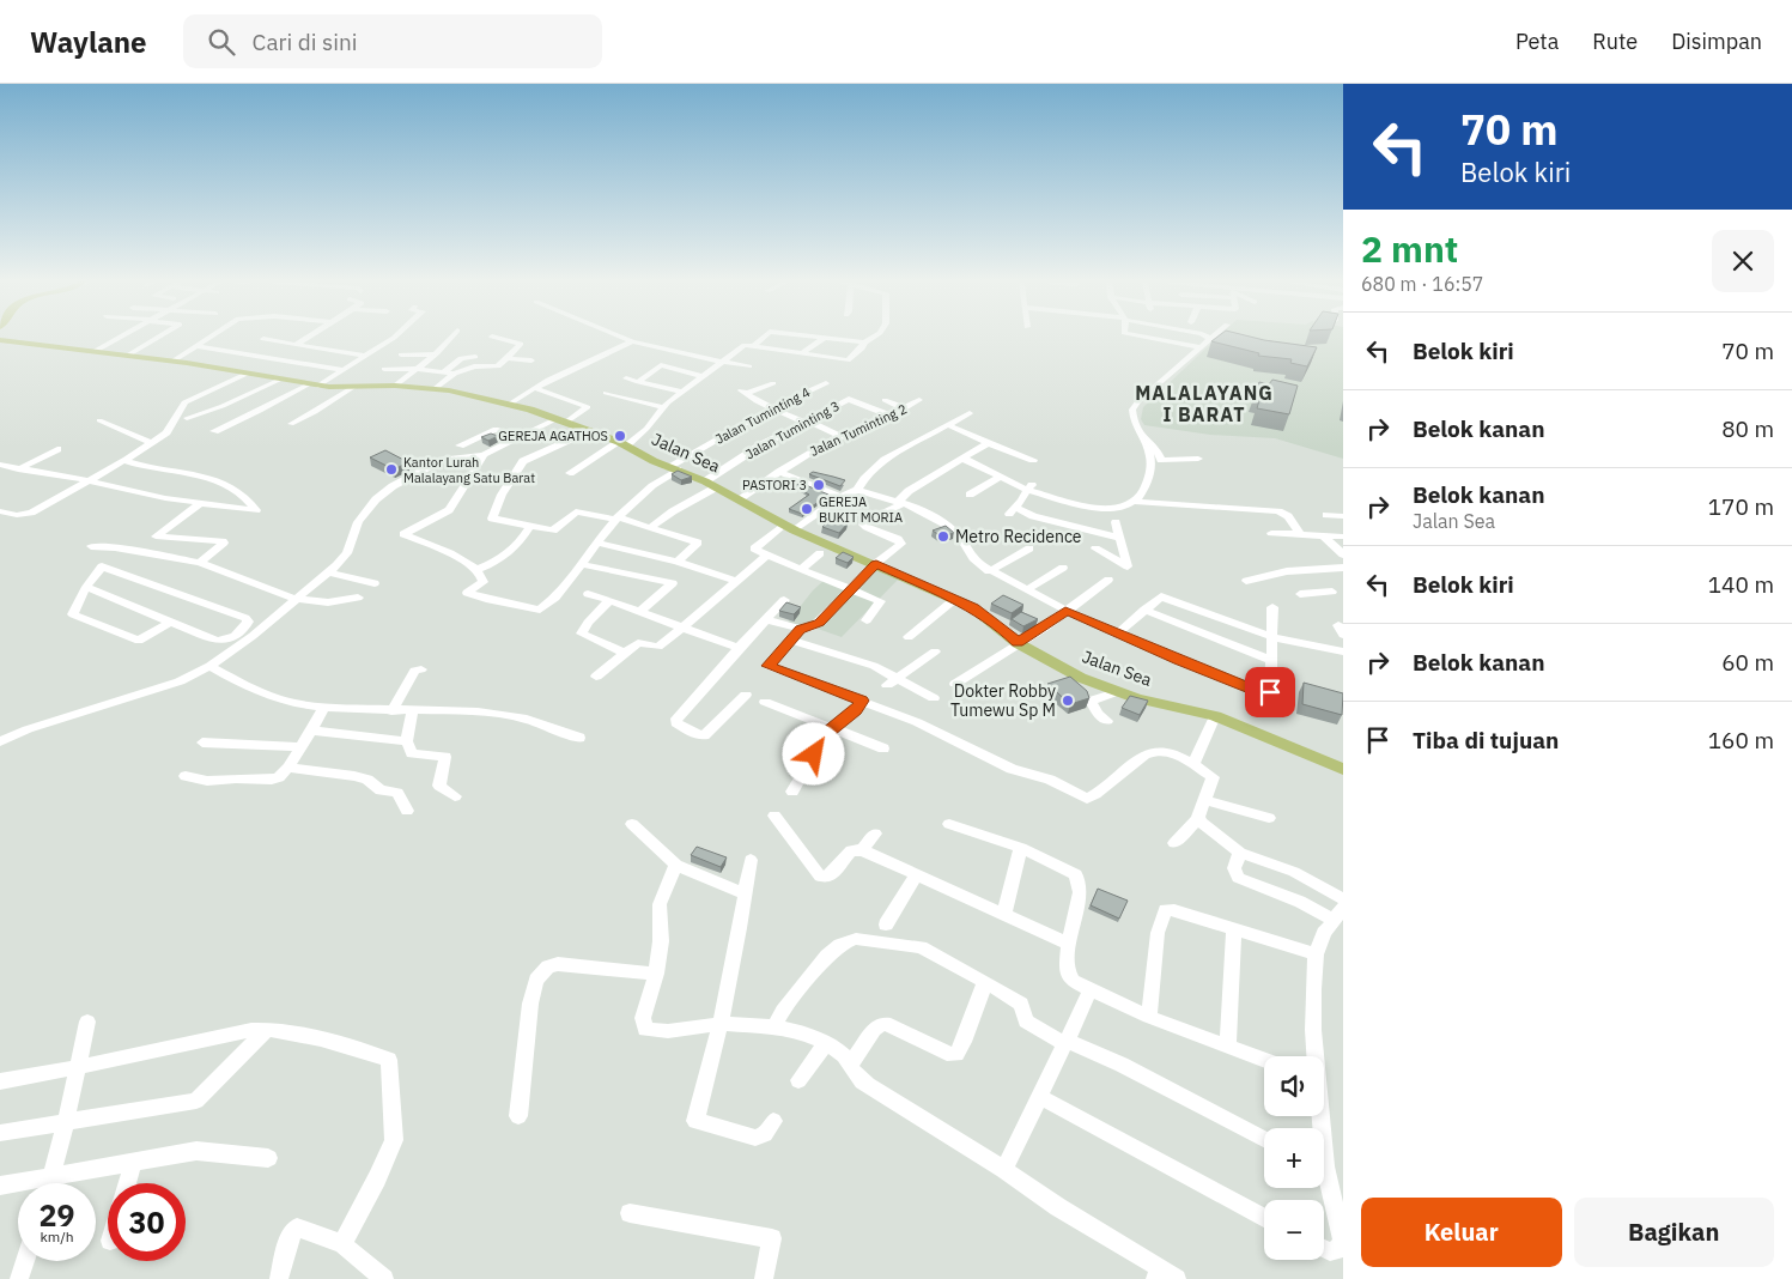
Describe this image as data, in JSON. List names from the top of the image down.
{
  "streets": {
    "main road": ["Jalan Sea"],
    "street": ["Jalan Tuminting 4", "Jalan Tuminting 3", "Jalan Tuminting 2"]
  },
  "crossings": [
    ["Jalan Tuminting 4", "Jalan Sea"],
    ["Jalan Tuminting 3", "Jalan Tuminting 2"],
    ["Jalan Tuminting 3", "Jalan Sea"],
    ["Jalan Tuminting 2", "Jalan Sea"]
  ],
  "districts": ["MALALAYANG I BARAT"],
  "places": [
    "GEREJA AGATHOS",
    "Kantor Lurah Malalayang Satu Barat",
    "PASTORI 3",
    "GEREJA BUKIT MORIA",
    "Metro Recidence",
    "Dokter Robby Tumewu Sp M"
  ],
  "page": {
    "header": "Waylane",
    "search": "Cari di sini",
    "nav": ["Peta", "Rute", "Disimpan"],
    "turn": ["70 m", "Belok kiri"],
    "heading": ["2 mnt", "680 m · 16:57"],
    "list": [
      {
        "name": "Belok kiri",
        "value": "70 m"
      },
      {
        "name": "Belok kanan",
        "value": "80 m"
      },
      {
        "name": "Belok kanan",
        "note": "Jalan Sea",
        "value": "170 m"
      },
      {
        "name": "Belok kiri",
        "value": "140 m"
      },
      {
        "name": "Belok kanan",
        "value": "60 m"
      },
      {
        "name": "Tiba di tujuan",
        "value": "160 m"
      }
    ],
    "map_buttons": ["+", "−"],
    "speed": "29 km/h",
    "limit": "30",
    "buttons": ["Keluar", "Bagikan"]
  }
}
